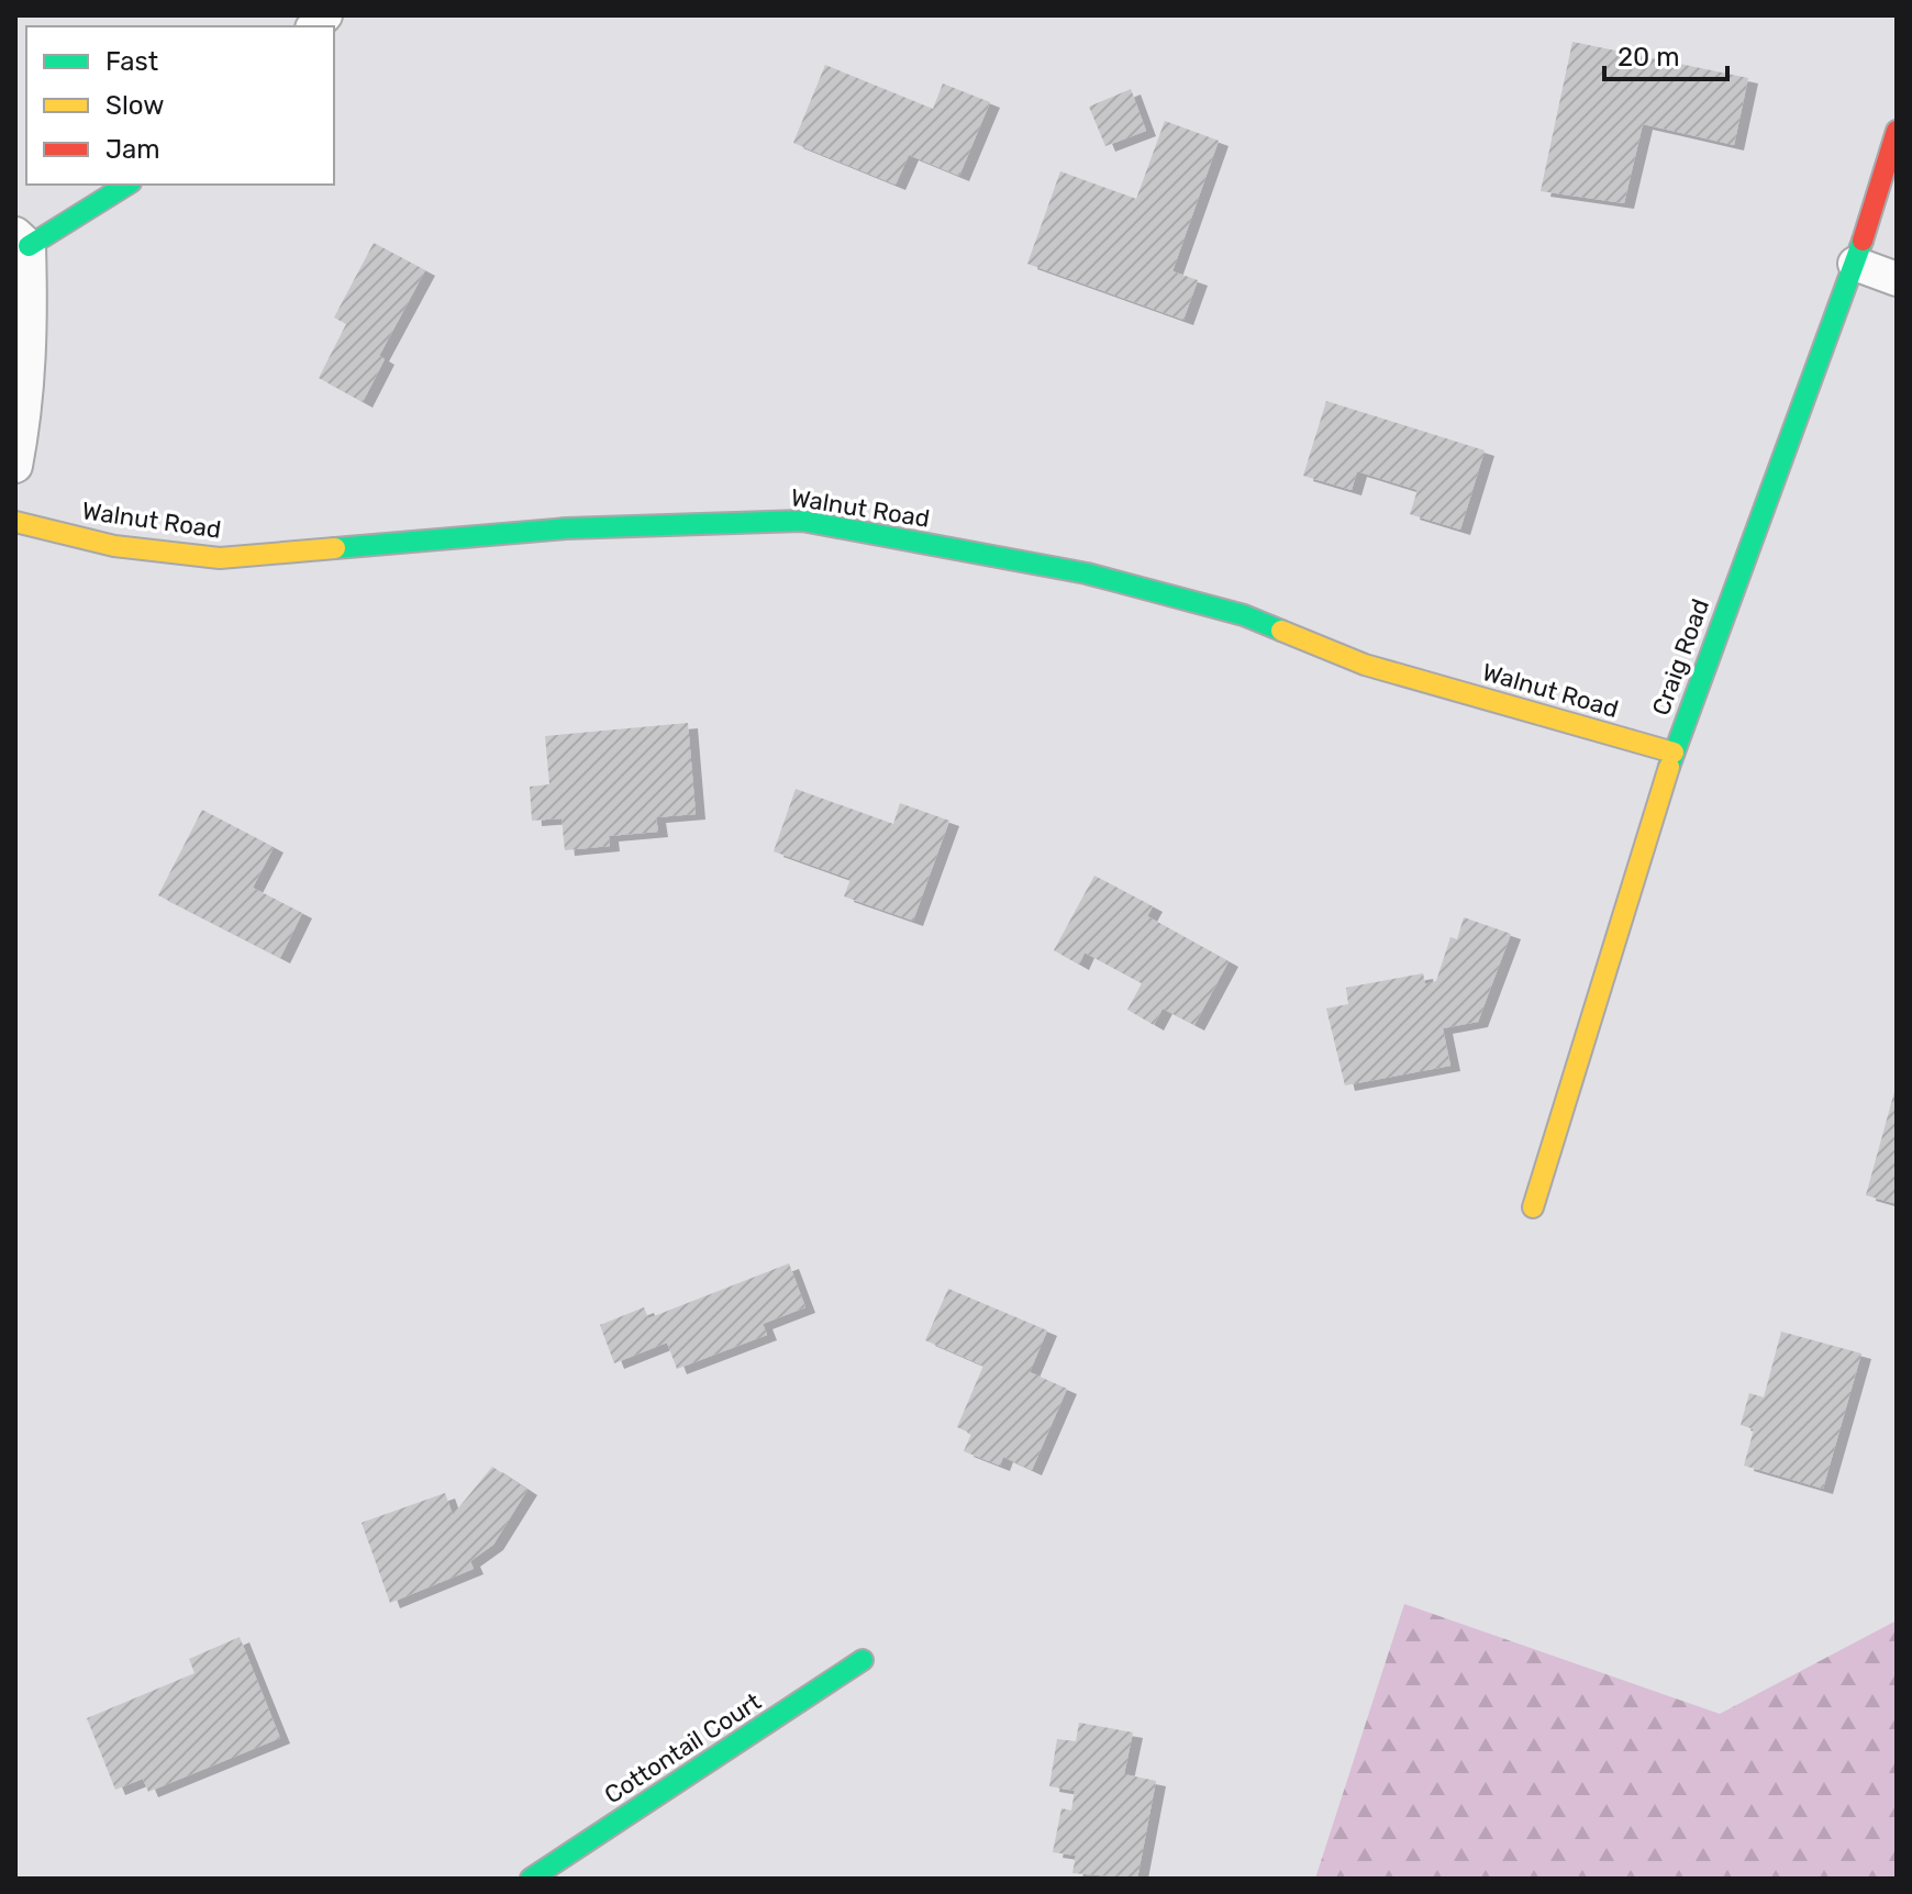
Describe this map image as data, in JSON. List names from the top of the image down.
{
  "streets": {
    "street": ["Walnut Road", "Craig Road", "Cottontail Court"]
  },
  "crossings": [
    ["Walnut Road", "Craig Road"]
  ],
  "legend": ["Fast", "Slow", "Jam"],
  "scale_bar": "20 m"
}
